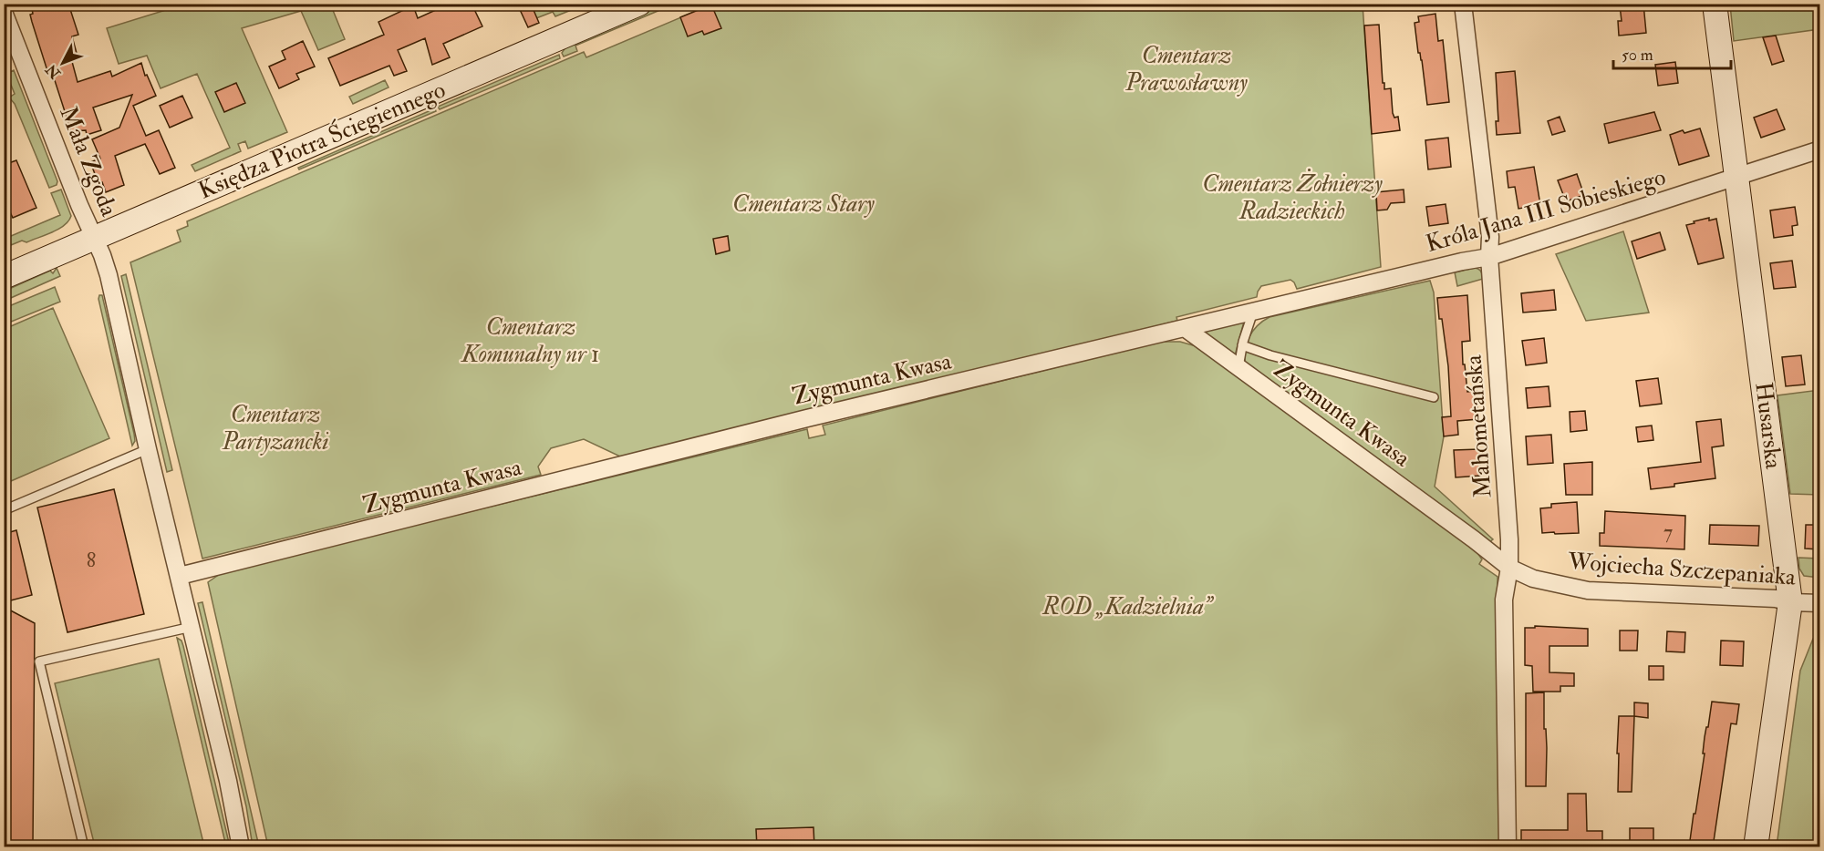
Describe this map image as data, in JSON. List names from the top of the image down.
{
  "streets": {
    "main road": ["Księdza Piotra Ściegiennego", "Husarska"],
    "street": [
      "Mała Zgoda",
      "Króla Jana III Sobieskiego",
      "Zygmunta Kwasa",
      "Mahometańska",
      "Wojciecha Szczepaniaka"
    ]
  },
  "crossings": [
    ["Księdza Piotra Ściegiennego", "Mała Zgoda"],
    ["Mała Zgoda", "Zygmunta Kwasa"],
    ["Króla Jana III Sobieskiego", "Zygmunta Kwasa"],
    ["Króla Jana III Sobieskiego", "Husarska"],
    ["Króla Jana III Sobieskiego", "Mahometańska"],
    ["Zygmunta Kwasa", "Mahometańska"],
    ["Zygmunta Kwasa", "Wojciecha Szczepaniaka"],
    ["Husarska", "Wojciecha Szczepaniaka"],
    ["Mahometańska", "Wojciecha Szczepaniaka"]
  ],
  "parks": [
    "Cmentarz Prawosławny",
    "Cmentarz Żołnierzy Radzieckich",
    "Cmentarz Stary",
    "Cmentarz Komunalny nr 1",
    "Cmentarz Partyzancki",
    "ROD „Kadzielnia”"
  ],
  "house_numbers": ["7", "8"],
  "scale_bar": "50 m",
  "north": "bottom left"
}
